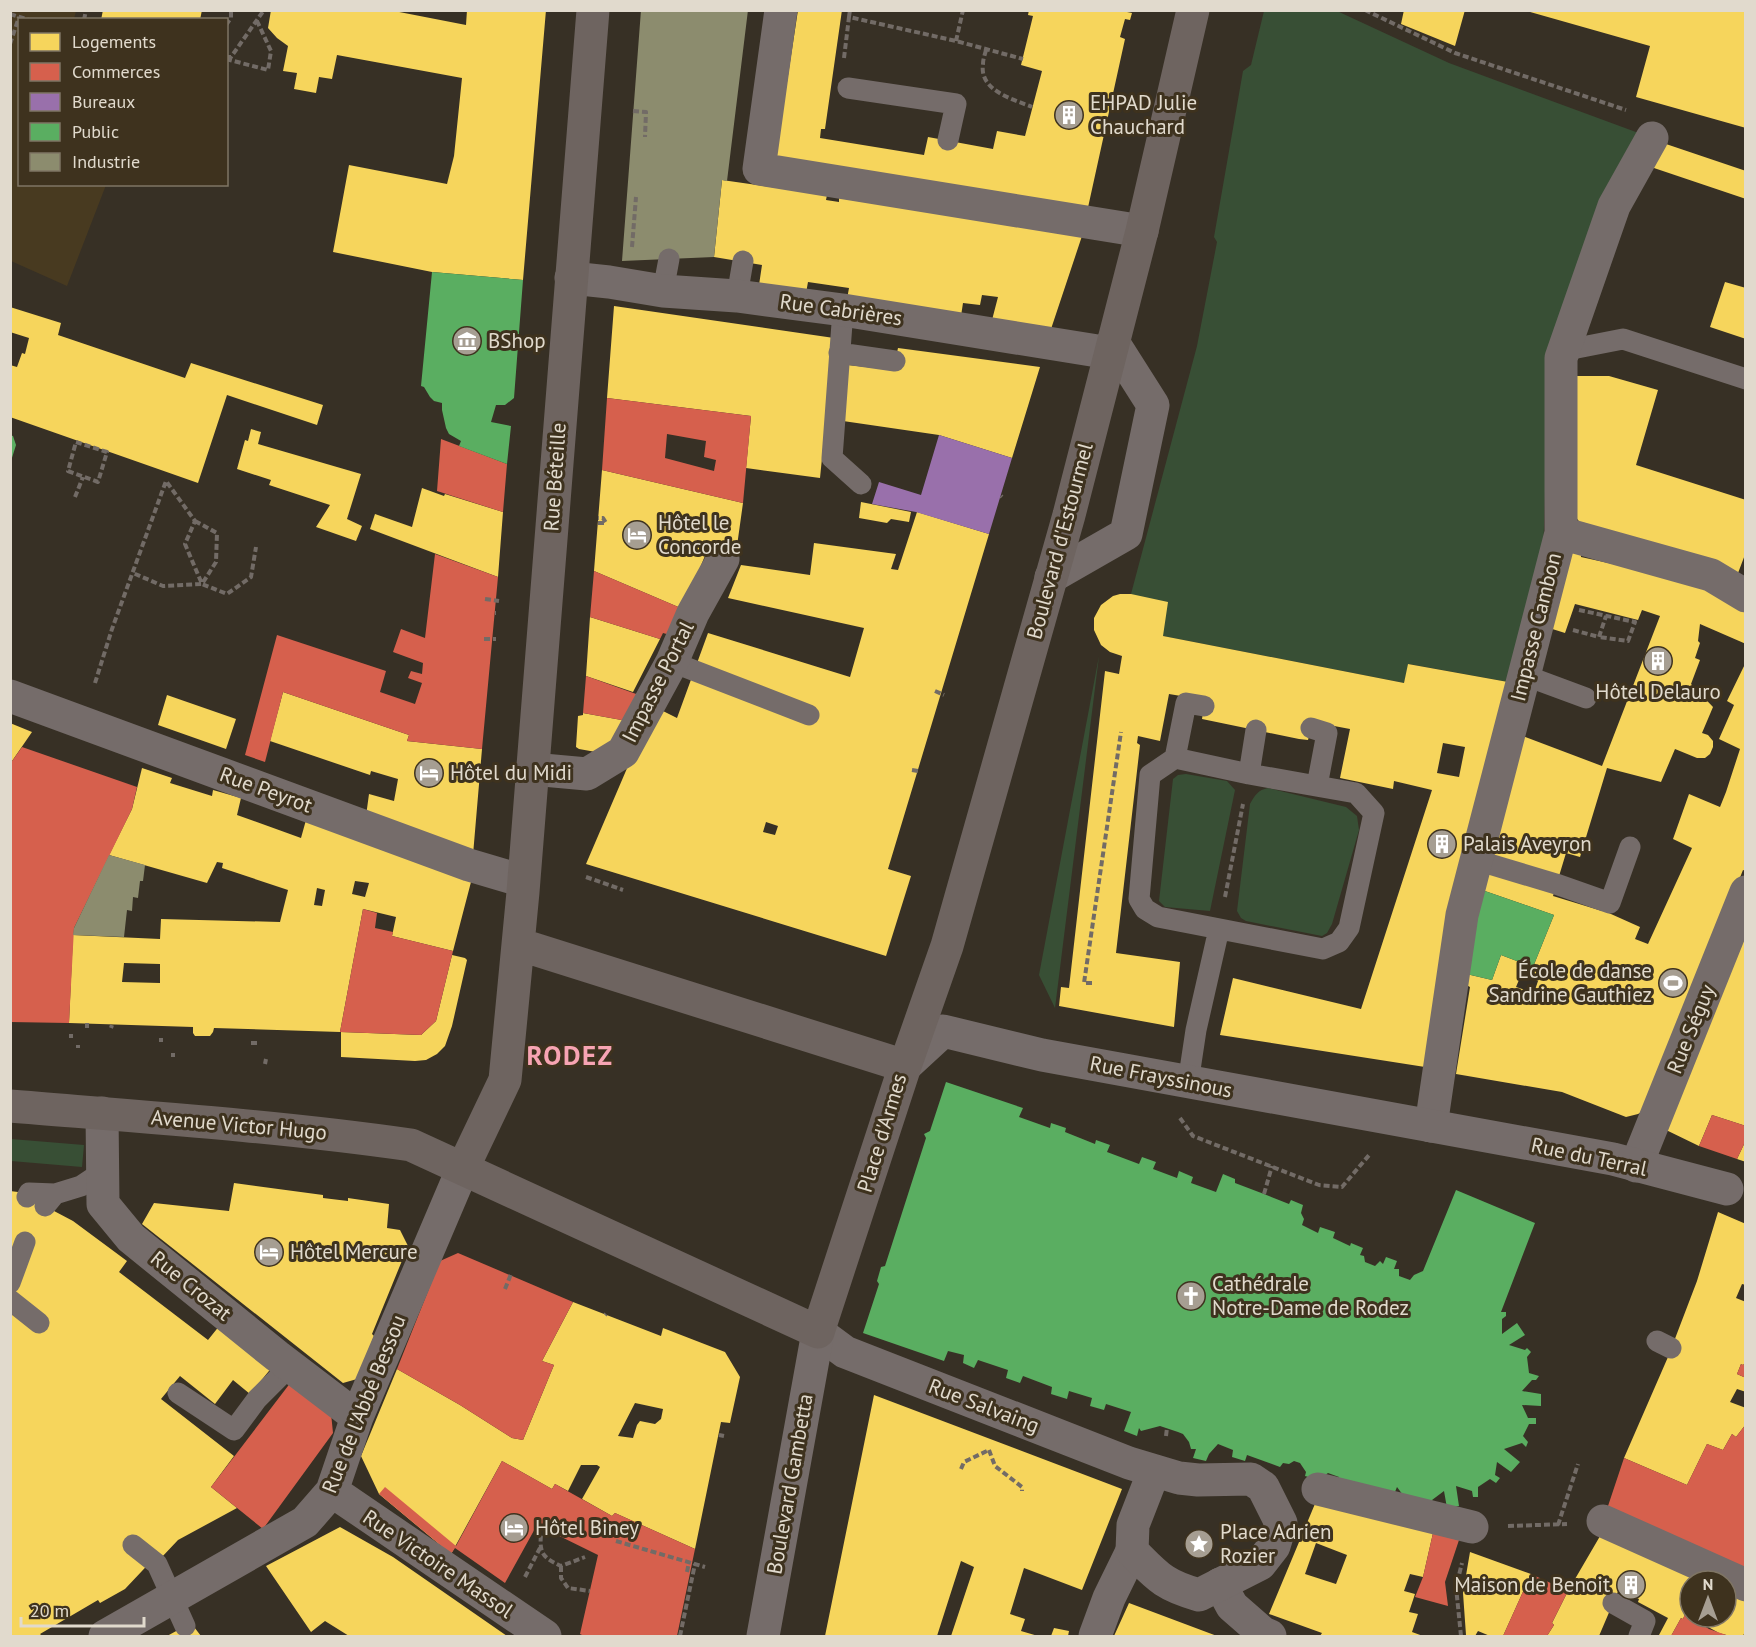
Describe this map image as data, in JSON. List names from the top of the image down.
{
  "streets": {
    "main road": [
      "Rue Béteille",
      "Boulevard d'Estourmel",
      "Avenue Victor Hugo",
      "Place d'Armes"
    ],
    "street": [
      "Rue Cabrières",
      "Impasse Cambon",
      "Impasse Portal",
      "Rue Peyrot",
      "Rue Séguy",
      "Rue Frayssinous",
      "Rue du Terral",
      "Rue Crozat",
      "Rue de l'Abbé Bessou",
      "Rue Salvaing",
      "Boulevard Gambetta",
      "Rue Victoire Massol"
    ]
  },
  "crossings": [
    ["Rue Cabrières", "Rue Béteille"],
    ["Rue Cabrières", "Boulevard d'Estourmel"],
    ["Rue Béteille", "Impasse Portal"],
    ["Rue Béteille", "Rue Peyrot"],
    ["Rue Béteille", "Place d'Armes"],
    ["Boulevard d'Estourmel", "Rue Frayssinous"],
    ["Boulevard d'Estourmel", "Place d'Armes"],
    ["Impasse Cambon", "Rue Frayssinous"],
    ["Impasse Cambon", "Rue du Terral"],
    ["Rue Séguy", "Rue du Terral"],
    ["Rue Frayssinous", "Place d'Armes"],
    ["Rue Frayssinous", "Rue du Terral"],
    ["Avenue Victor Hugo", "Rue Crozat"],
    ["Avenue Victor Hugo", "Rue de l'Abbé Bessou"],
    ["Place d'Armes", "Rue Salvaing"],
    ["Place d'Armes", "Boulevard Gambetta"],
    ["Rue Crozat", "Rue de l'Abbé Bessou"],
    ["Rue de l'Abbé Bessou", "Rue Victoire Massol"],
    ["Rue Salvaing", "Boulevard Gambetta"]
  ],
  "districts": ["RODEZ"],
  "places": {
    "building": [
      "EHPAD Julie Chauchard",
      "Hôtel Delauro",
      "Palais Aveyron",
      "Maison de Benoit"
    ],
    "museum": ["BShop"],
    "hotel": [
      "Hôtel le Concorde",
      "Hôtel du Midi",
      "Hôtel Mercure",
      "Hôtel Biney"
    ],
    "sports": ["École de danse Sandrine Gauthiez"],
    "church": ["Cathédrale Notre-Dame de Rodez"],
    "place": ["Place Adrien Rozier"]
  },
  "legend": [
    "Logements",
    "Commerces",
    "Bureaux",
    "Public",
    "Industrie"
  ],
  "scale_bar": "20 m",
  "north": "top"
}
